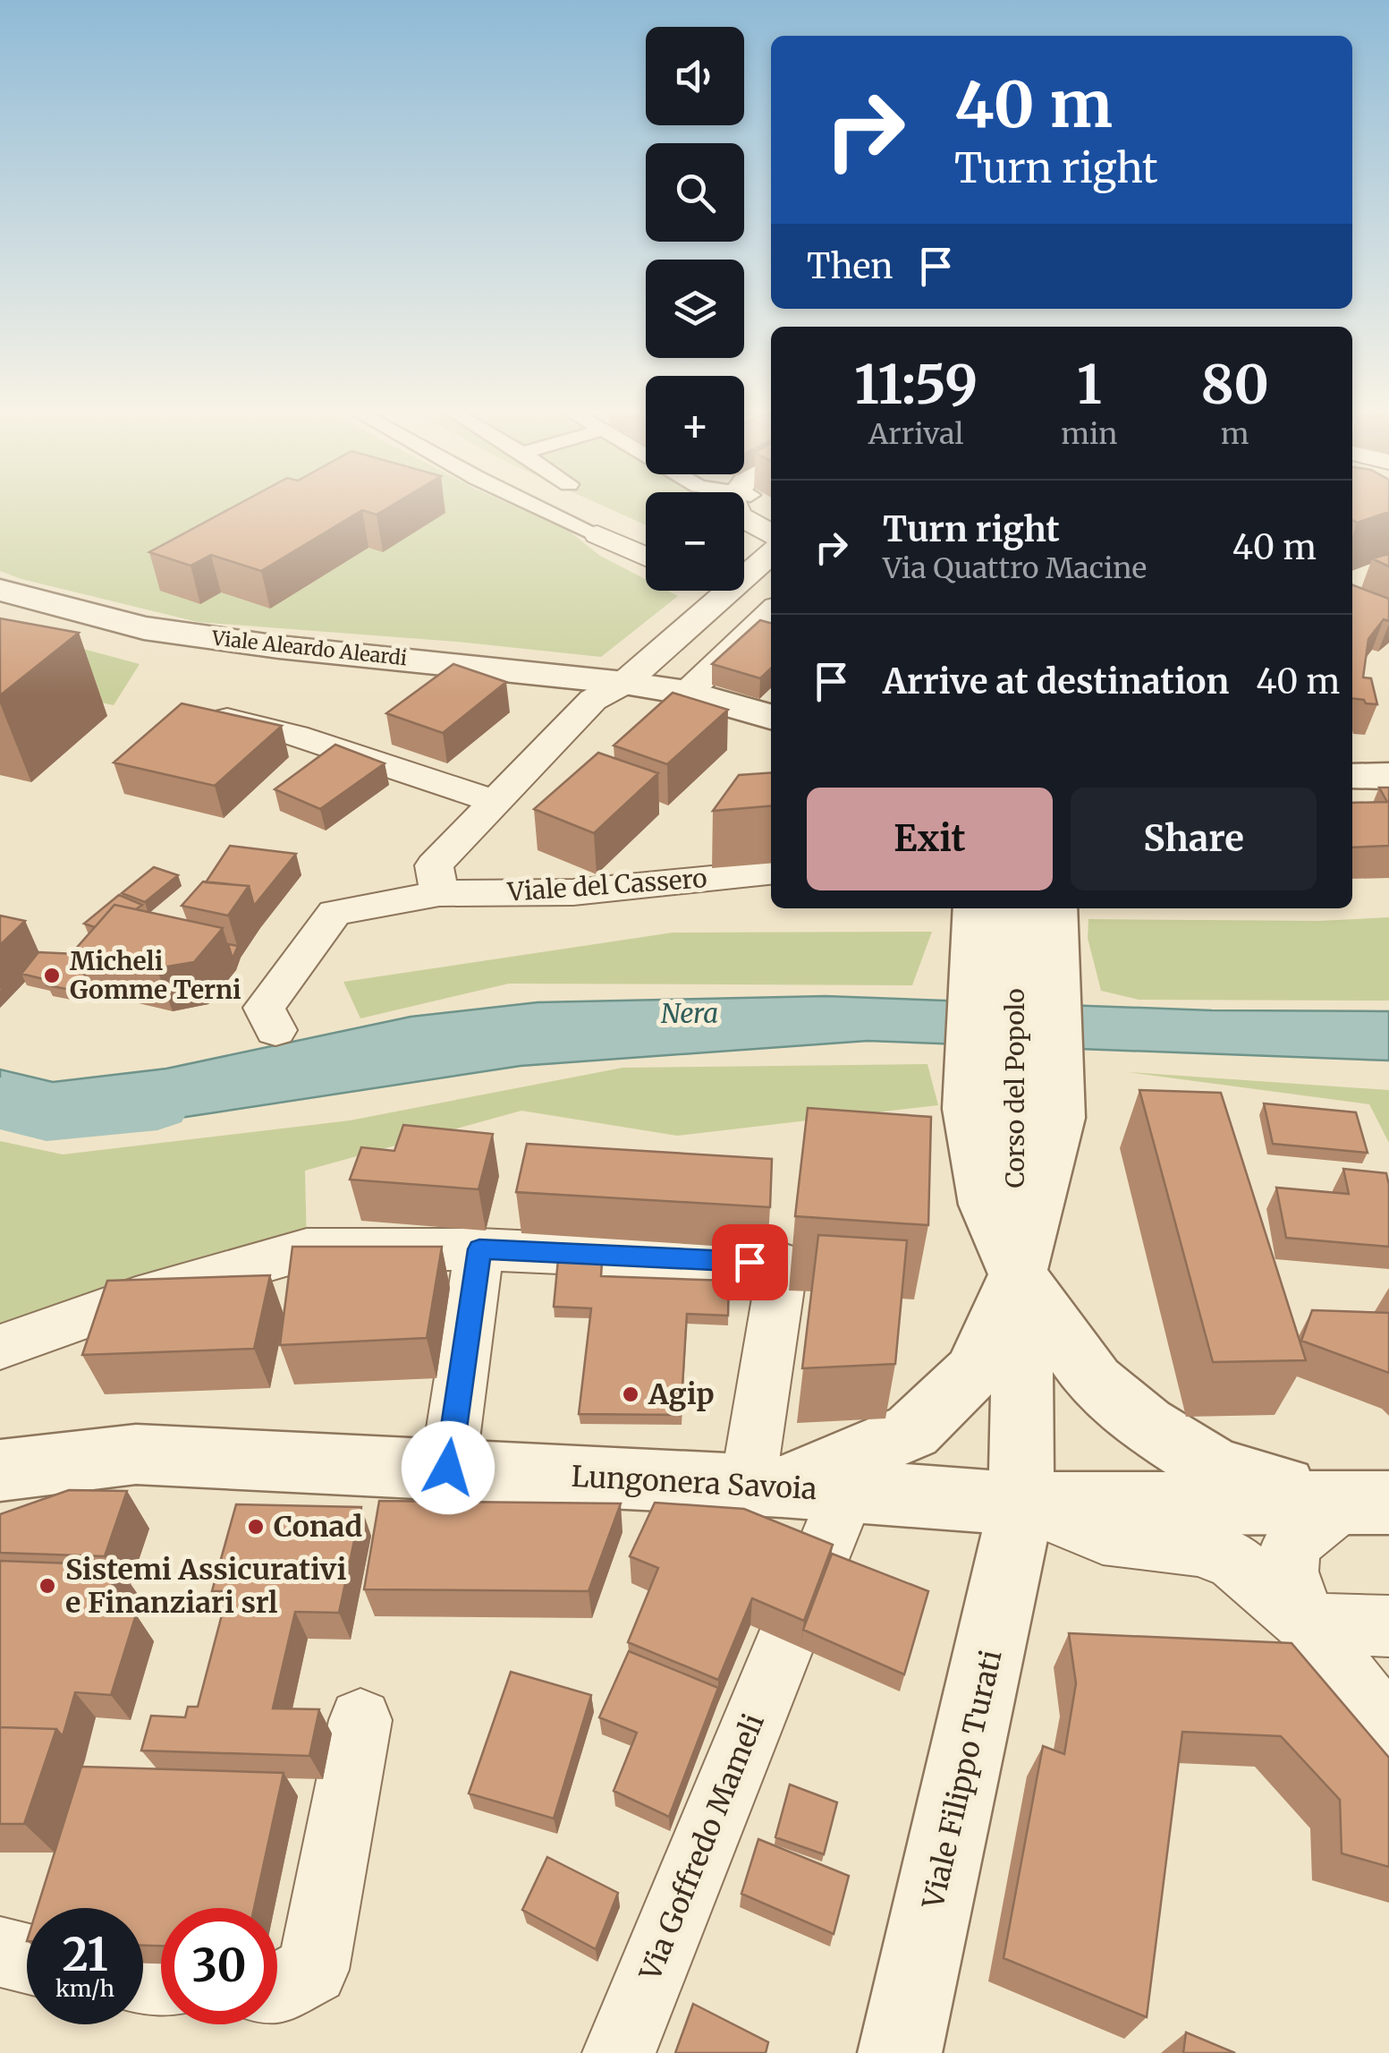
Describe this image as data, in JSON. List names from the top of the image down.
{
  "streets": {
    "street": [
      "Viale Aleardo Aleardi",
      "Viale del Cassero",
      "Corso del Popolo",
      "Lungonera Savoia",
      "Viale Filippo Turati",
      "Via Goffredo Mameli"
    ]
  },
  "crossings": [
    ["Corso del Popolo", "Lungonera Savoia"],
    ["Corso del Popolo", "Viale Filippo Turati"],
    ["Lungonera Savoia", "Viale Filippo Turati"]
  ],
  "water": ["Nera"],
  "places": [
    "Micheli Gomme Terni",
    "Agip",
    "Conad",
    "Sistemi Assicurativi e Finanziari srl"
  ],
  "page": {
    "map_buttons": ["+", "−"],
    "turn": ["40 m", "Turn right"],
    "then": "Then",
    "eta": [
      "11:59",
      "Arrival",
      "1",
      "min",
      "80",
      "m"
    ],
    "list": [
      {
        "name": "Turn right",
        "note": "Via Quattro Macine",
        "value": "40 m"
      },
      {
        "name": "Arrive at destination",
        "value": "40 m"
      }
    ],
    "buttons": ["Exit", "Share"],
    "speed": "21 km/h",
    "limit": "30"
  }
}
